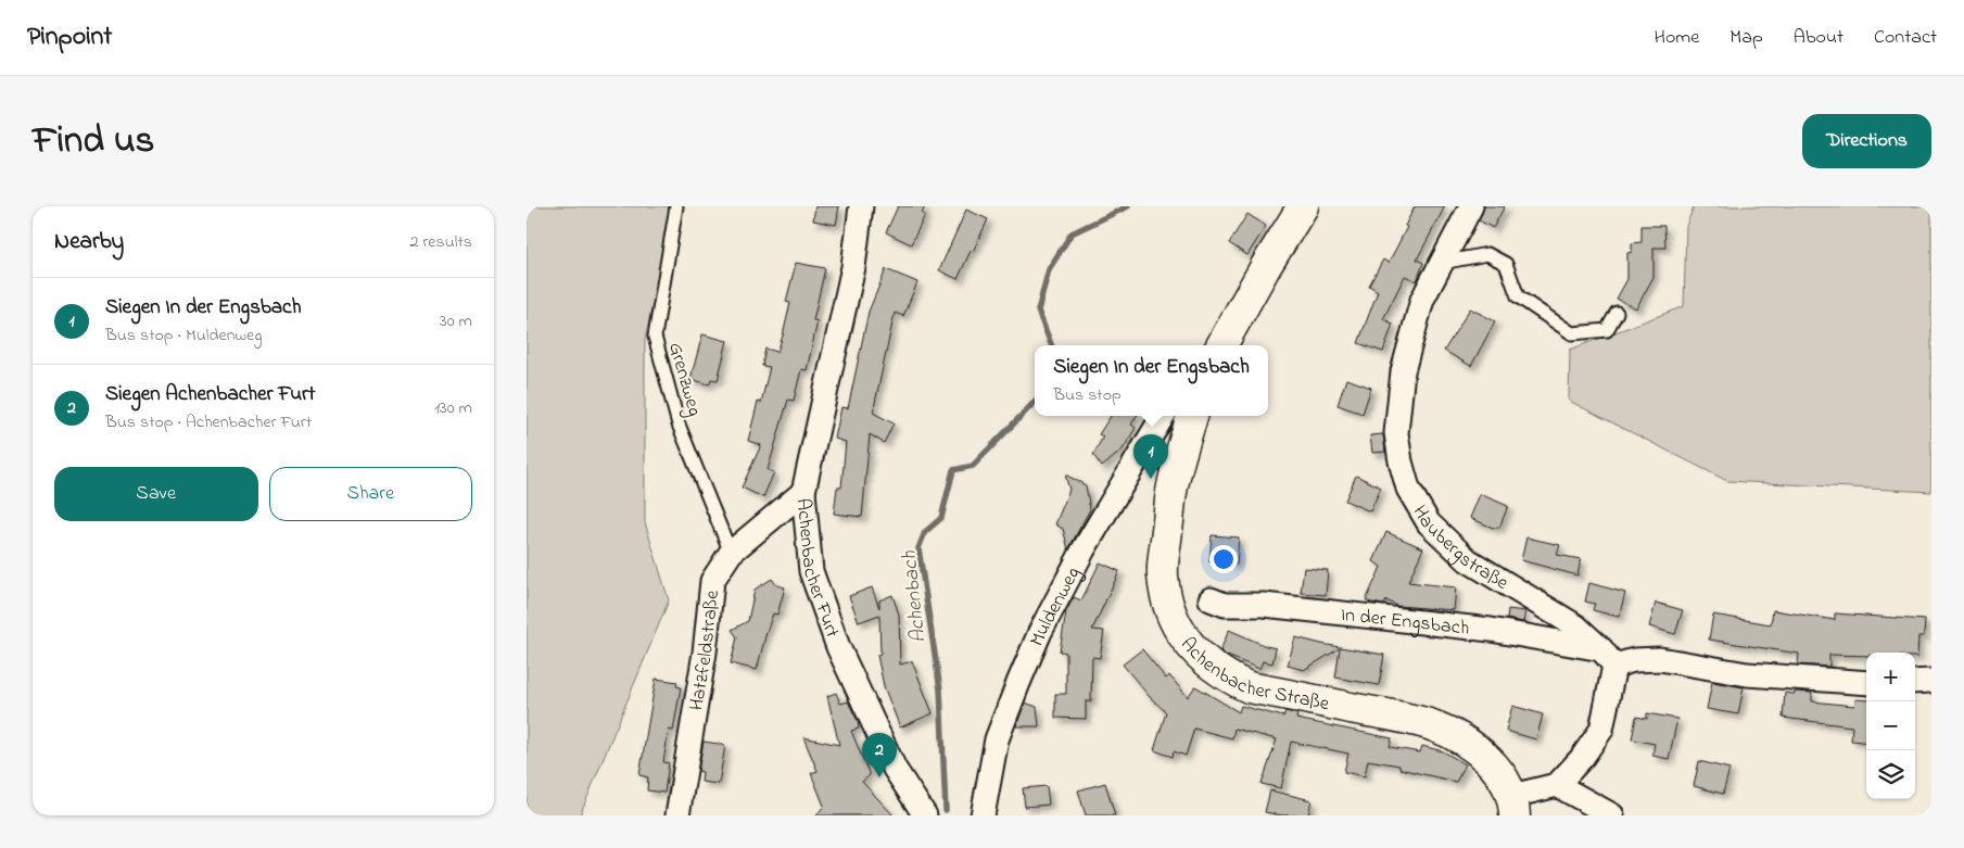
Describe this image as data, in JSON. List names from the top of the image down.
{
  "streets": {
    "main road": ["Achenbacher Straße"],
    "street": [
      "Haubergstraße",
      "Achenbacher Furt",
      "Muldenweg",
      "In der Engsbach",
      "Hatzfeldstraße"
    ],
    "lane": ["Grenzweg"]
  },
  "crossings": [
    ["Grenzweg", "Hatzfeldstraße"],
    ["Haubergstraße", "In der Engsbach"],
    ["Achenbacher Furt", "Hatzfeldstraße"]
  ],
  "water": ["Achenbach"],
  "page": {
    "header": "Pinpoint",
    "nav": [
      "Home",
      "Map",
      "About",
      "Contact"
    ],
    "title": "Find us",
    "buttons": [
      "Directions",
      ["Save", "Share"]
    ],
    "heading": ["Nearby", "2 results"],
    "list": [
      {
        "mark": "1",
        "name": "Siegen In der Engsbach",
        "note": "Bus stop · Muldenweg",
        "value": "30 m"
      },
      {
        "mark": "2",
        "name": "Siegen Achenbacher Furt",
        "note": "Bus stop · Achenbacher Furt",
        "value": "130 m"
      }
    ],
    "popup": ["Siegen In der Engsbach", "Bus stop"],
    "pins": ["1", "2"],
    "map_buttons": ["+", "−"]
  }
}
